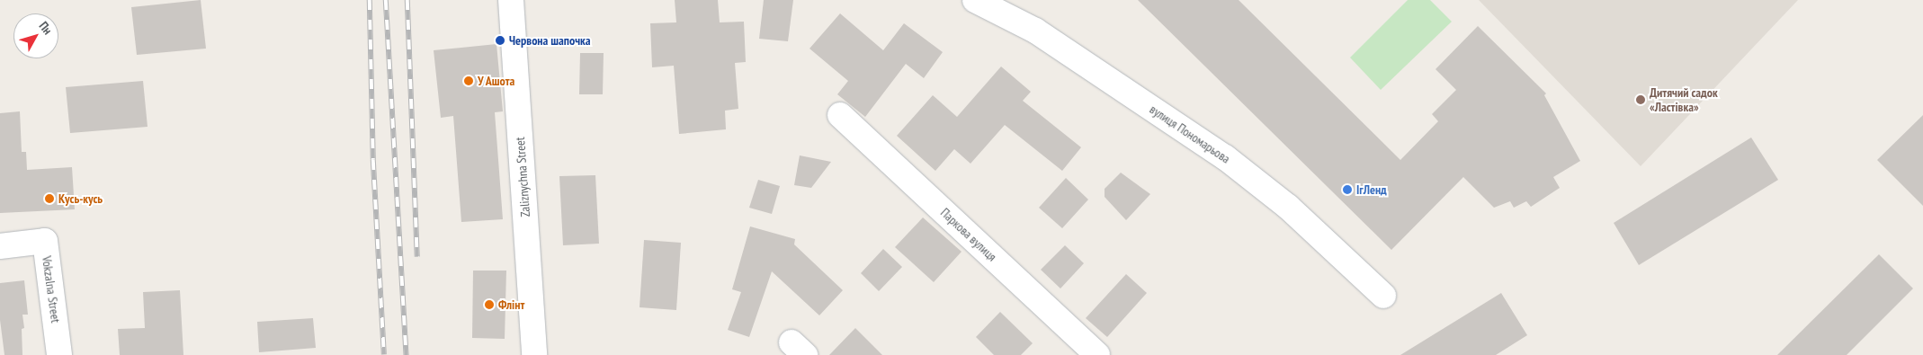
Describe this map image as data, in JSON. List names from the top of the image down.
{
  "streets": {
    "street": [
      "вулиця Пономарьова",
      "Zaliznychna Street",
      "Паркова вулиця",
      "Vokzalna Street"
    ]
  },
  "places": [
    "Червона шапочка",
    "У Ашота",
    "Дитячий садок «Ластівка»",
    "ІгЛенд",
    "Кусь-кусь",
    "Флінт"
  ],
  "north": "top right"
}
